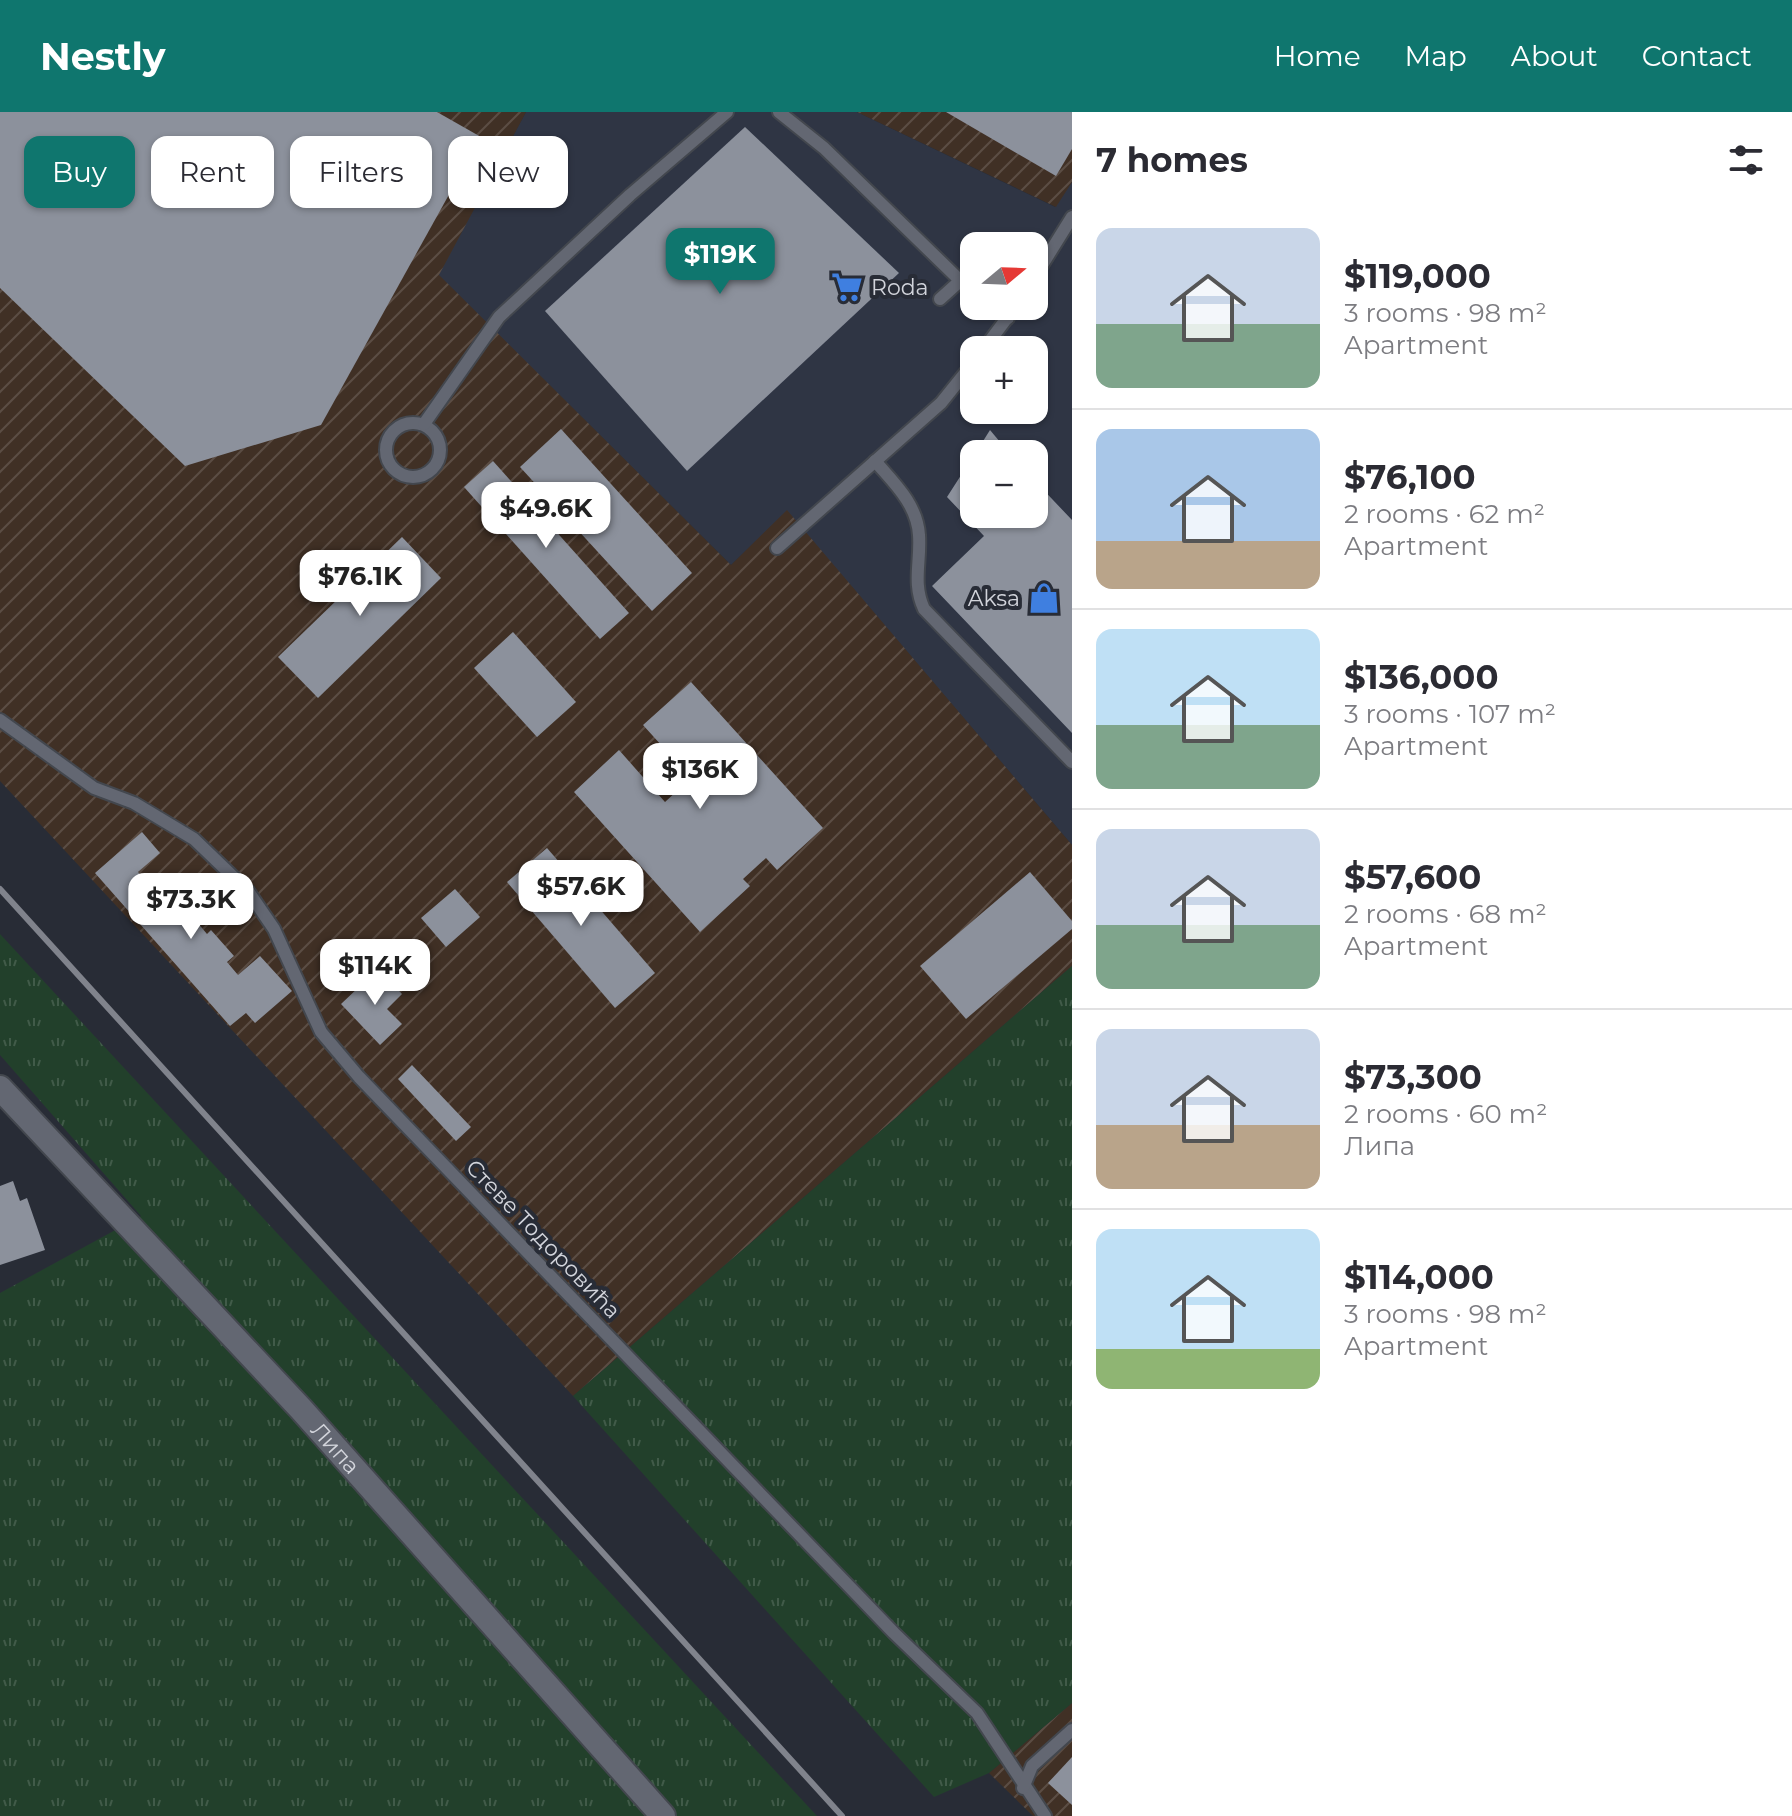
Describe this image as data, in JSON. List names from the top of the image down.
{
  "streets": {
    "street": ["Липа"],
    "lane": ["Стеве Тодоровића"]
  },
  "places": {
    "supermarket": ["Roda"],
    "shop": ["Aksa"]
  },
  "north": "right",
  "page": {
    "header": "Nestly",
    "nav": [
      "Home",
      "Map",
      "About",
      "Contact"
    ],
    "heading": "7 homes",
    "chip": [
      "Buy",
      "Rent",
      "Filters",
      "New"
    ],
    "list": [
      {
        "name": "$119,000",
        "note": "3 rooms · 98 m² · Apartment"
      },
      {
        "name": "$76,100",
        "note": "2 rooms · 62 m² · Apartment"
      },
      {
        "name": "$136,000",
        "note": "3 rooms · 107 m² · Apartment"
      },
      {
        "name": "$57,600",
        "note": "2 rooms · 68 m² · Apartment"
      },
      {
        "name": "$73,300",
        "note": "2 rooms · 60 m² · Липа"
      },
      {
        "name": "$114,000",
        "note": "3 rooms · 98 m² · Apartment"
      }
    ],
    "price": [
      "$119K",
      "$49.6K",
      "$76.1K",
      "$136K",
      "$57.6K",
      "$73.3K",
      "$114K"
    ],
    "map_buttons": ["+", "−"]
  }
}
